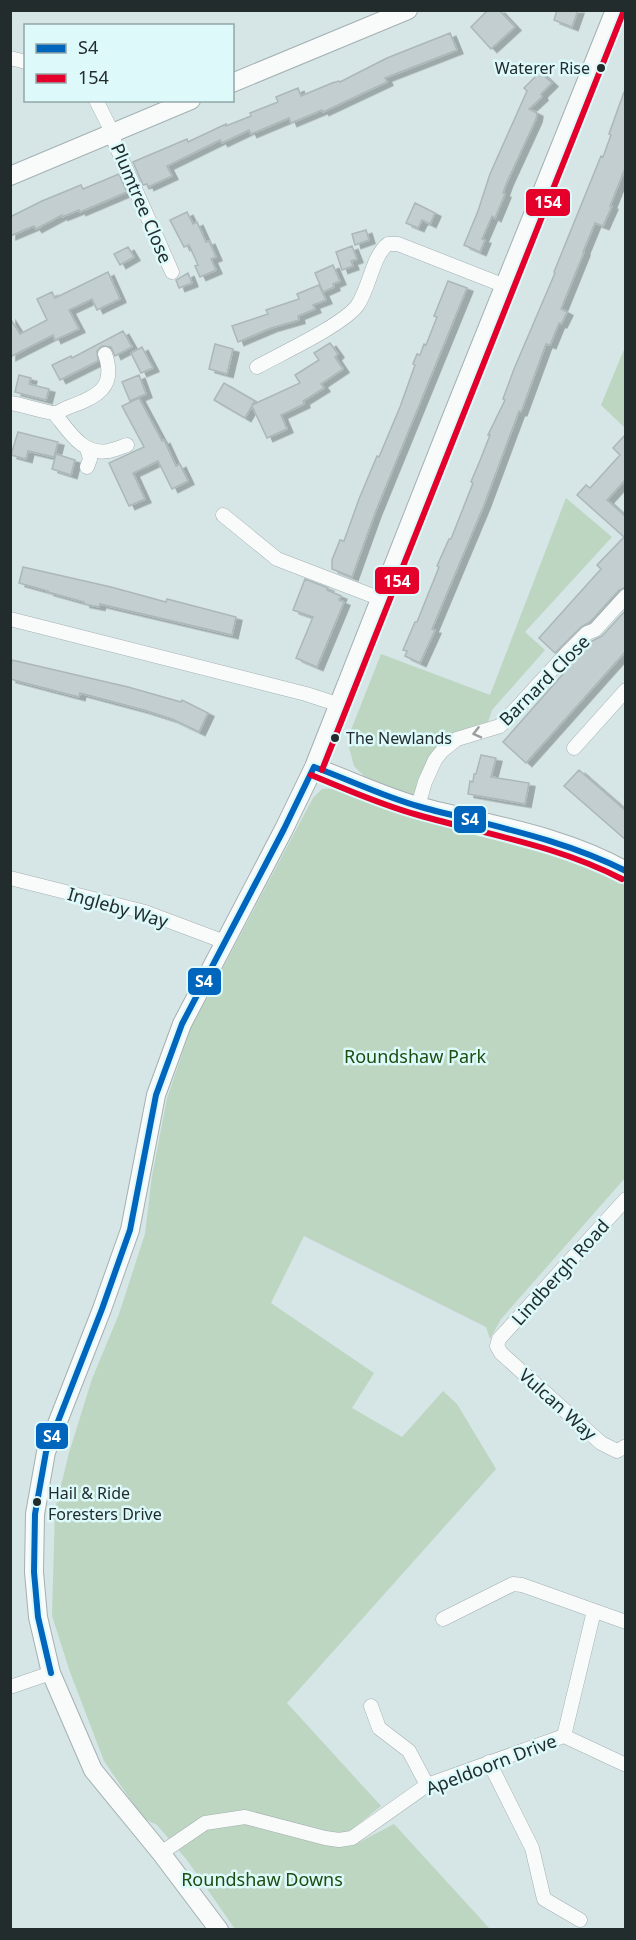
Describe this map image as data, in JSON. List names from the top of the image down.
{
  "streets": {
    "street": [
      "Plumtree Close",
      "Barnard Close",
      "Ingleby Way",
      "Lindbergh Road",
      "Vulcan Way",
      "Apeldoorn Drive"
    ]
  },
  "crossings": [
    ["Lindbergh Road", "Vulcan Way"]
  ],
  "one_way": ["Barnard Close"],
  "parks": ["Roundshaw Park", "Roundshaw Downs"],
  "places": ["Waterer Rise", "The Newlands", "Hail & Ride Foresters Drive"],
  "lines": ["transit line 154", "transit line S4"],
  "legend": ["S4", "154"]
}
